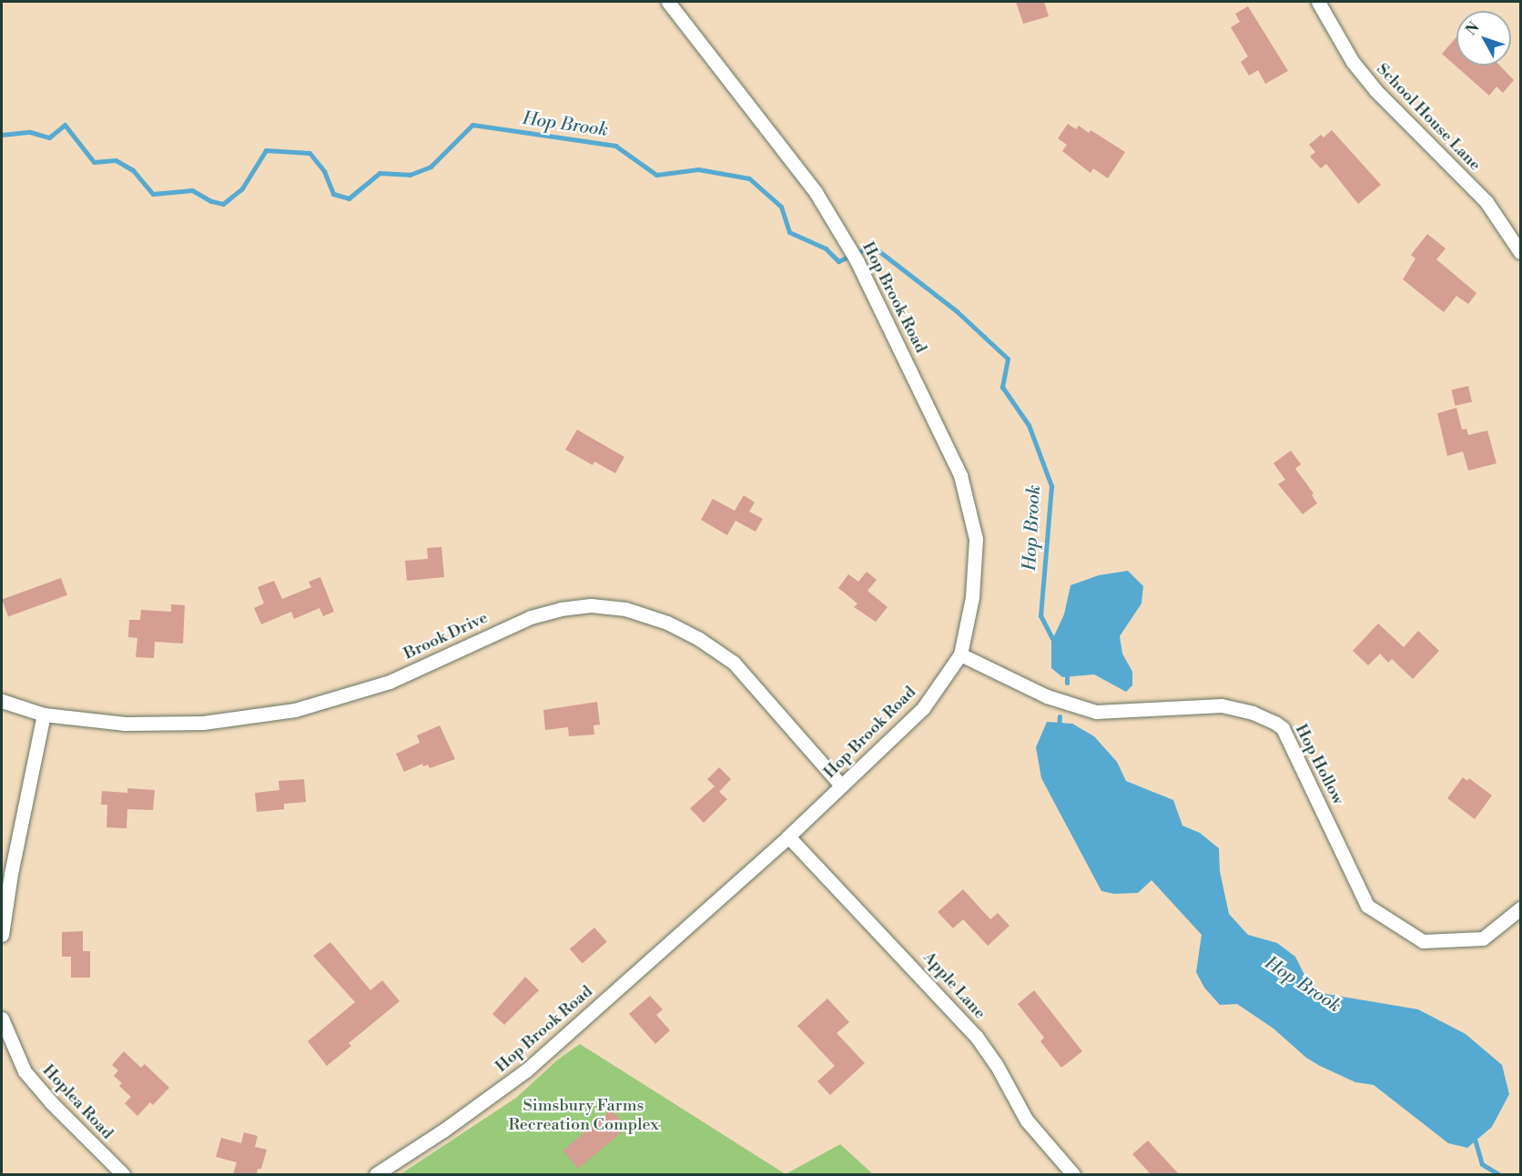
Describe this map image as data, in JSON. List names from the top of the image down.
{
  "streets": {
    "street": [
      "School House Lane",
      "Hop Brook Road",
      "Brook Drive",
      "Hop Hollow",
      "Apple Lane",
      "Hoplea Road"
    ]
  },
  "crossings": [
    ["Hop Brook Road", "Brook Drive"],
    ["Hop Brook Road", "Hop Hollow"],
    ["Hop Brook Road", "Apple Lane"]
  ],
  "water": ["Hop Brook"],
  "parks": ["Simsbury Farms Recreation Complex"],
  "north": "top left"
}
